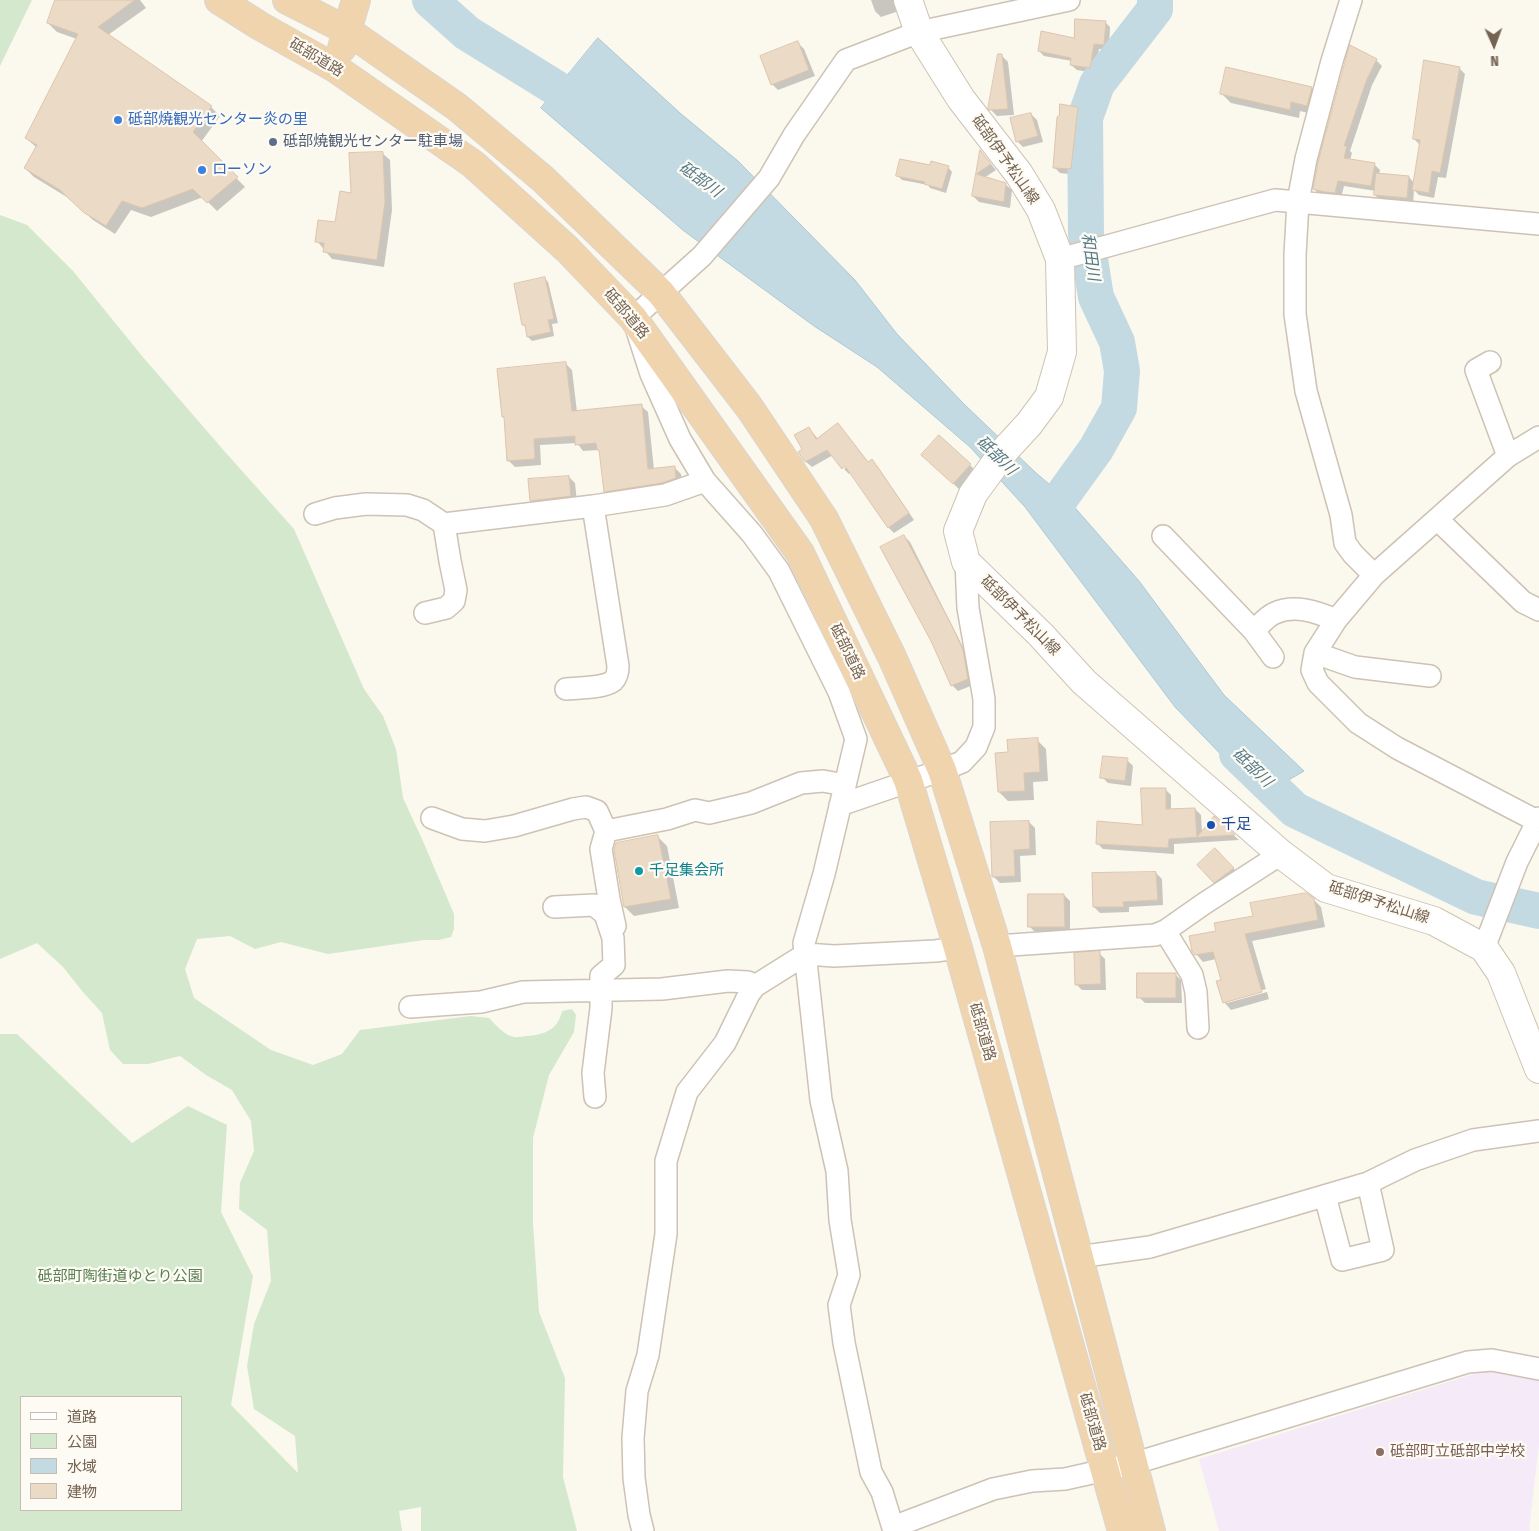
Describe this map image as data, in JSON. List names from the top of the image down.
{
  "streets": {
    "highway": ["砥部道路"],
    "main road": ["砥部伊予松山線"]
  },
  "water": ["砥部川", "和田川"],
  "parks": ["砥部町陶街道ゆとり公園"],
  "places": [
    "砥部焼観光センター炎の里",
    "砥部焼観光センター駐車場",
    "ローソン",
    "千足",
    "千足集会所",
    "砥部町立砥部中学校"
  ],
  "legend": [
    "道路",
    "公園",
    "水域",
    "建物"
  ],
  "north": "bottom"
}
